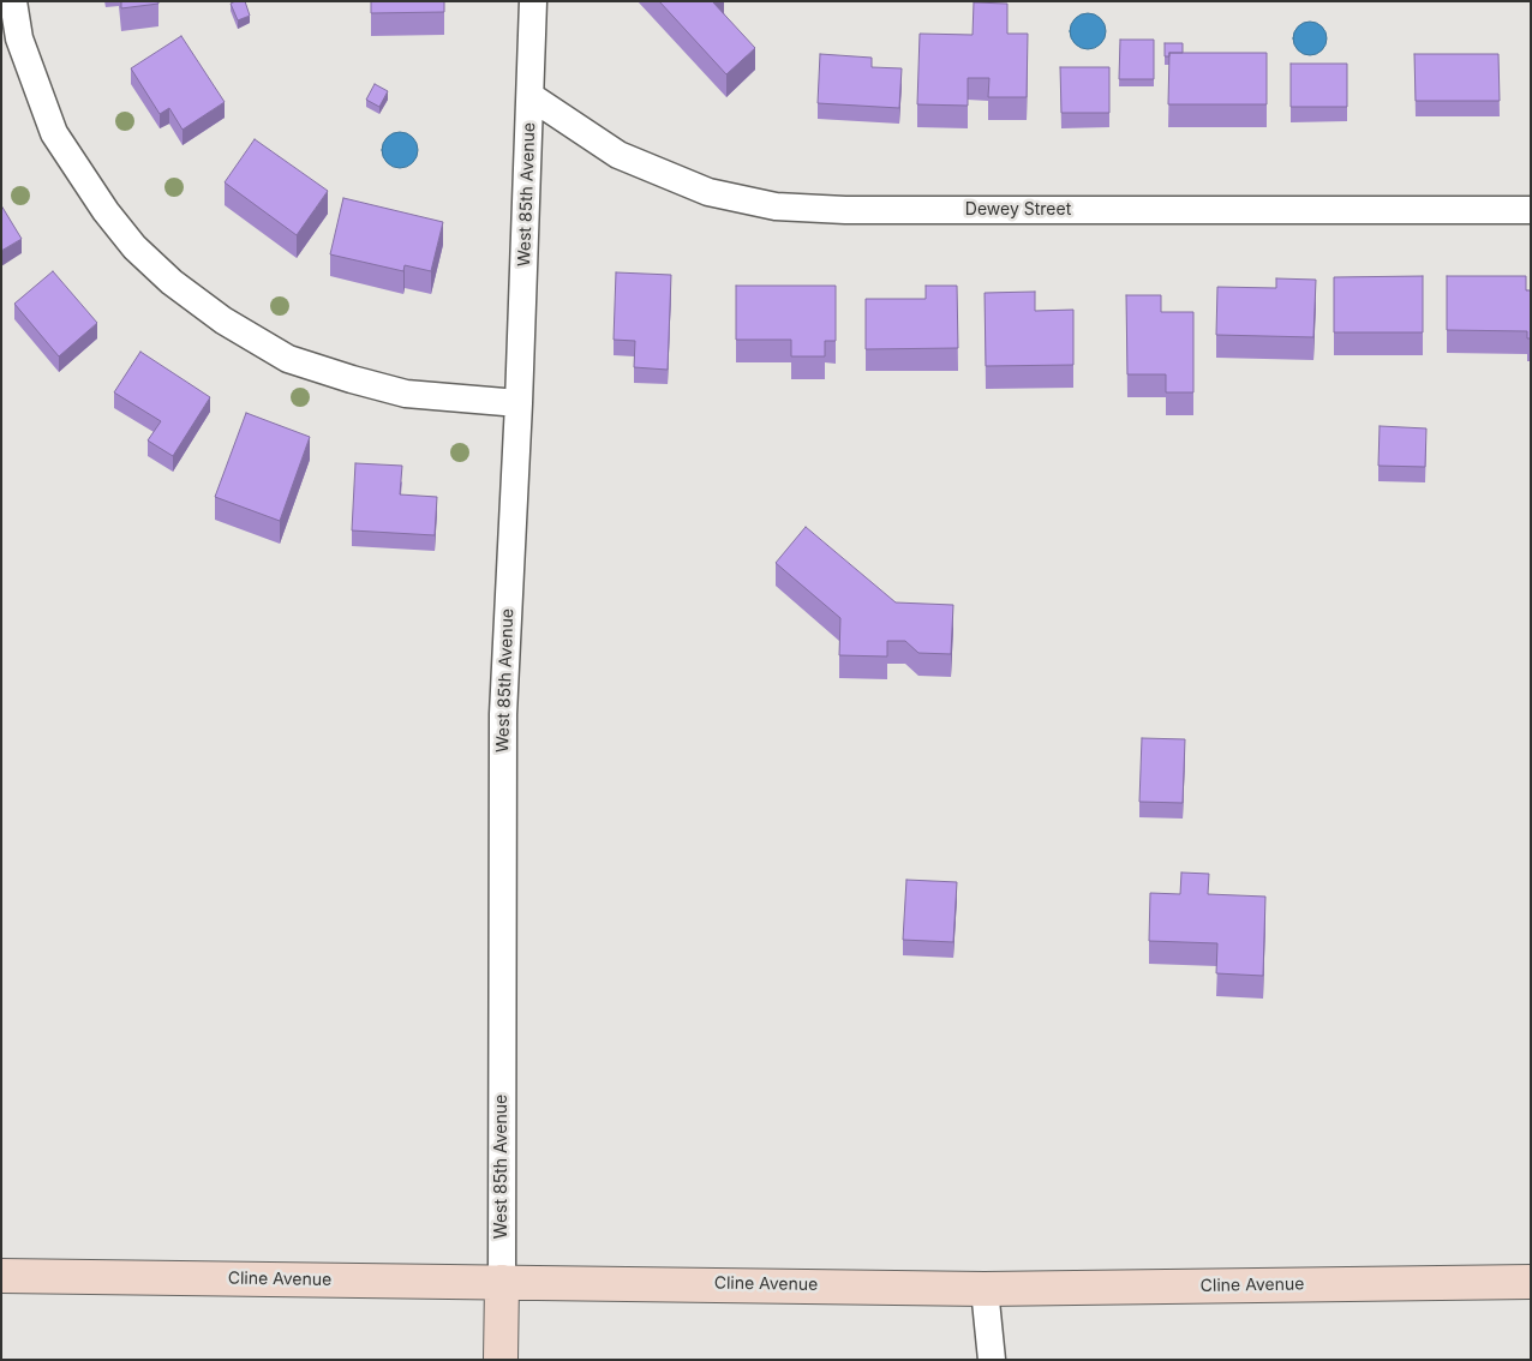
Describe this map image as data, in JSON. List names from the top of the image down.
{
  "streets": {
    "street": ["West 85th Avenue", "Dewey Street", "Cline Avenue"]
  },
  "crossings": [
    ["West 85th Avenue", "Dewey Street"],
    ["West 85th Avenue", "Cline Avenue"]
  ]
}
